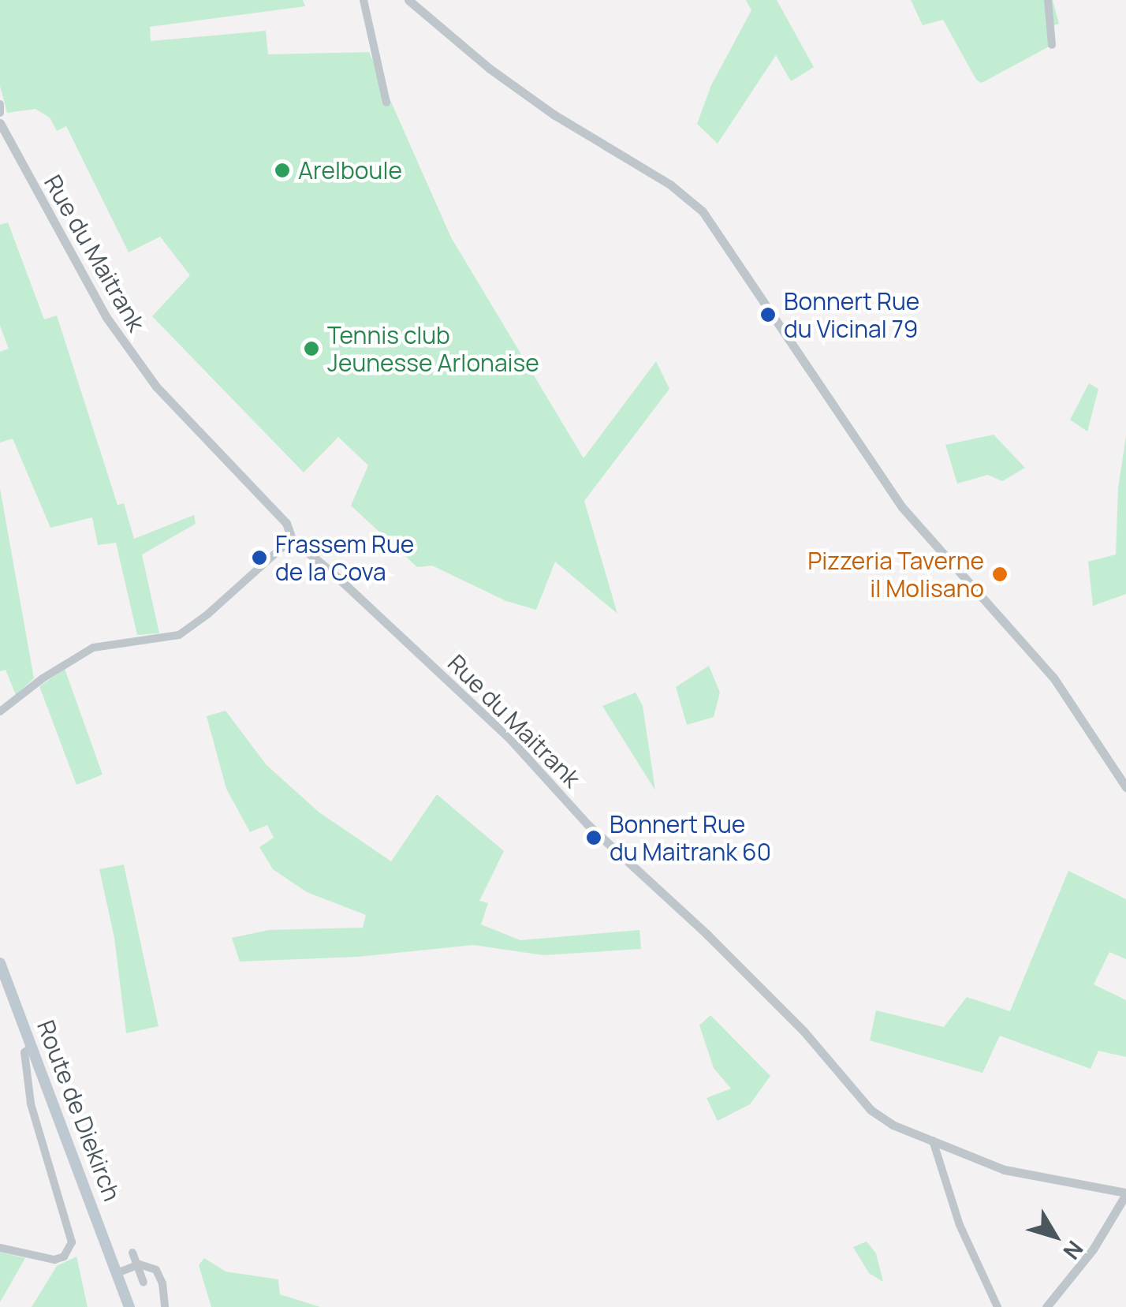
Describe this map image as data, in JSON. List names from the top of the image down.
{
  "streets": {
    "main road": ["Route de Diekirch"],
    "street": ["Rue du Maitrank"]
  },
  "places": [
    "Arelboule",
    "Bonnert Rue du Vicinal 79",
    "Tennis club Jeunesse Arlonaise",
    "Frassem Rue de la Cova",
    "Pizzeria Taverne il Molisano",
    "Bonnert Rue du Maitrank 60"
  ],
  "north": "bottom right"
}
